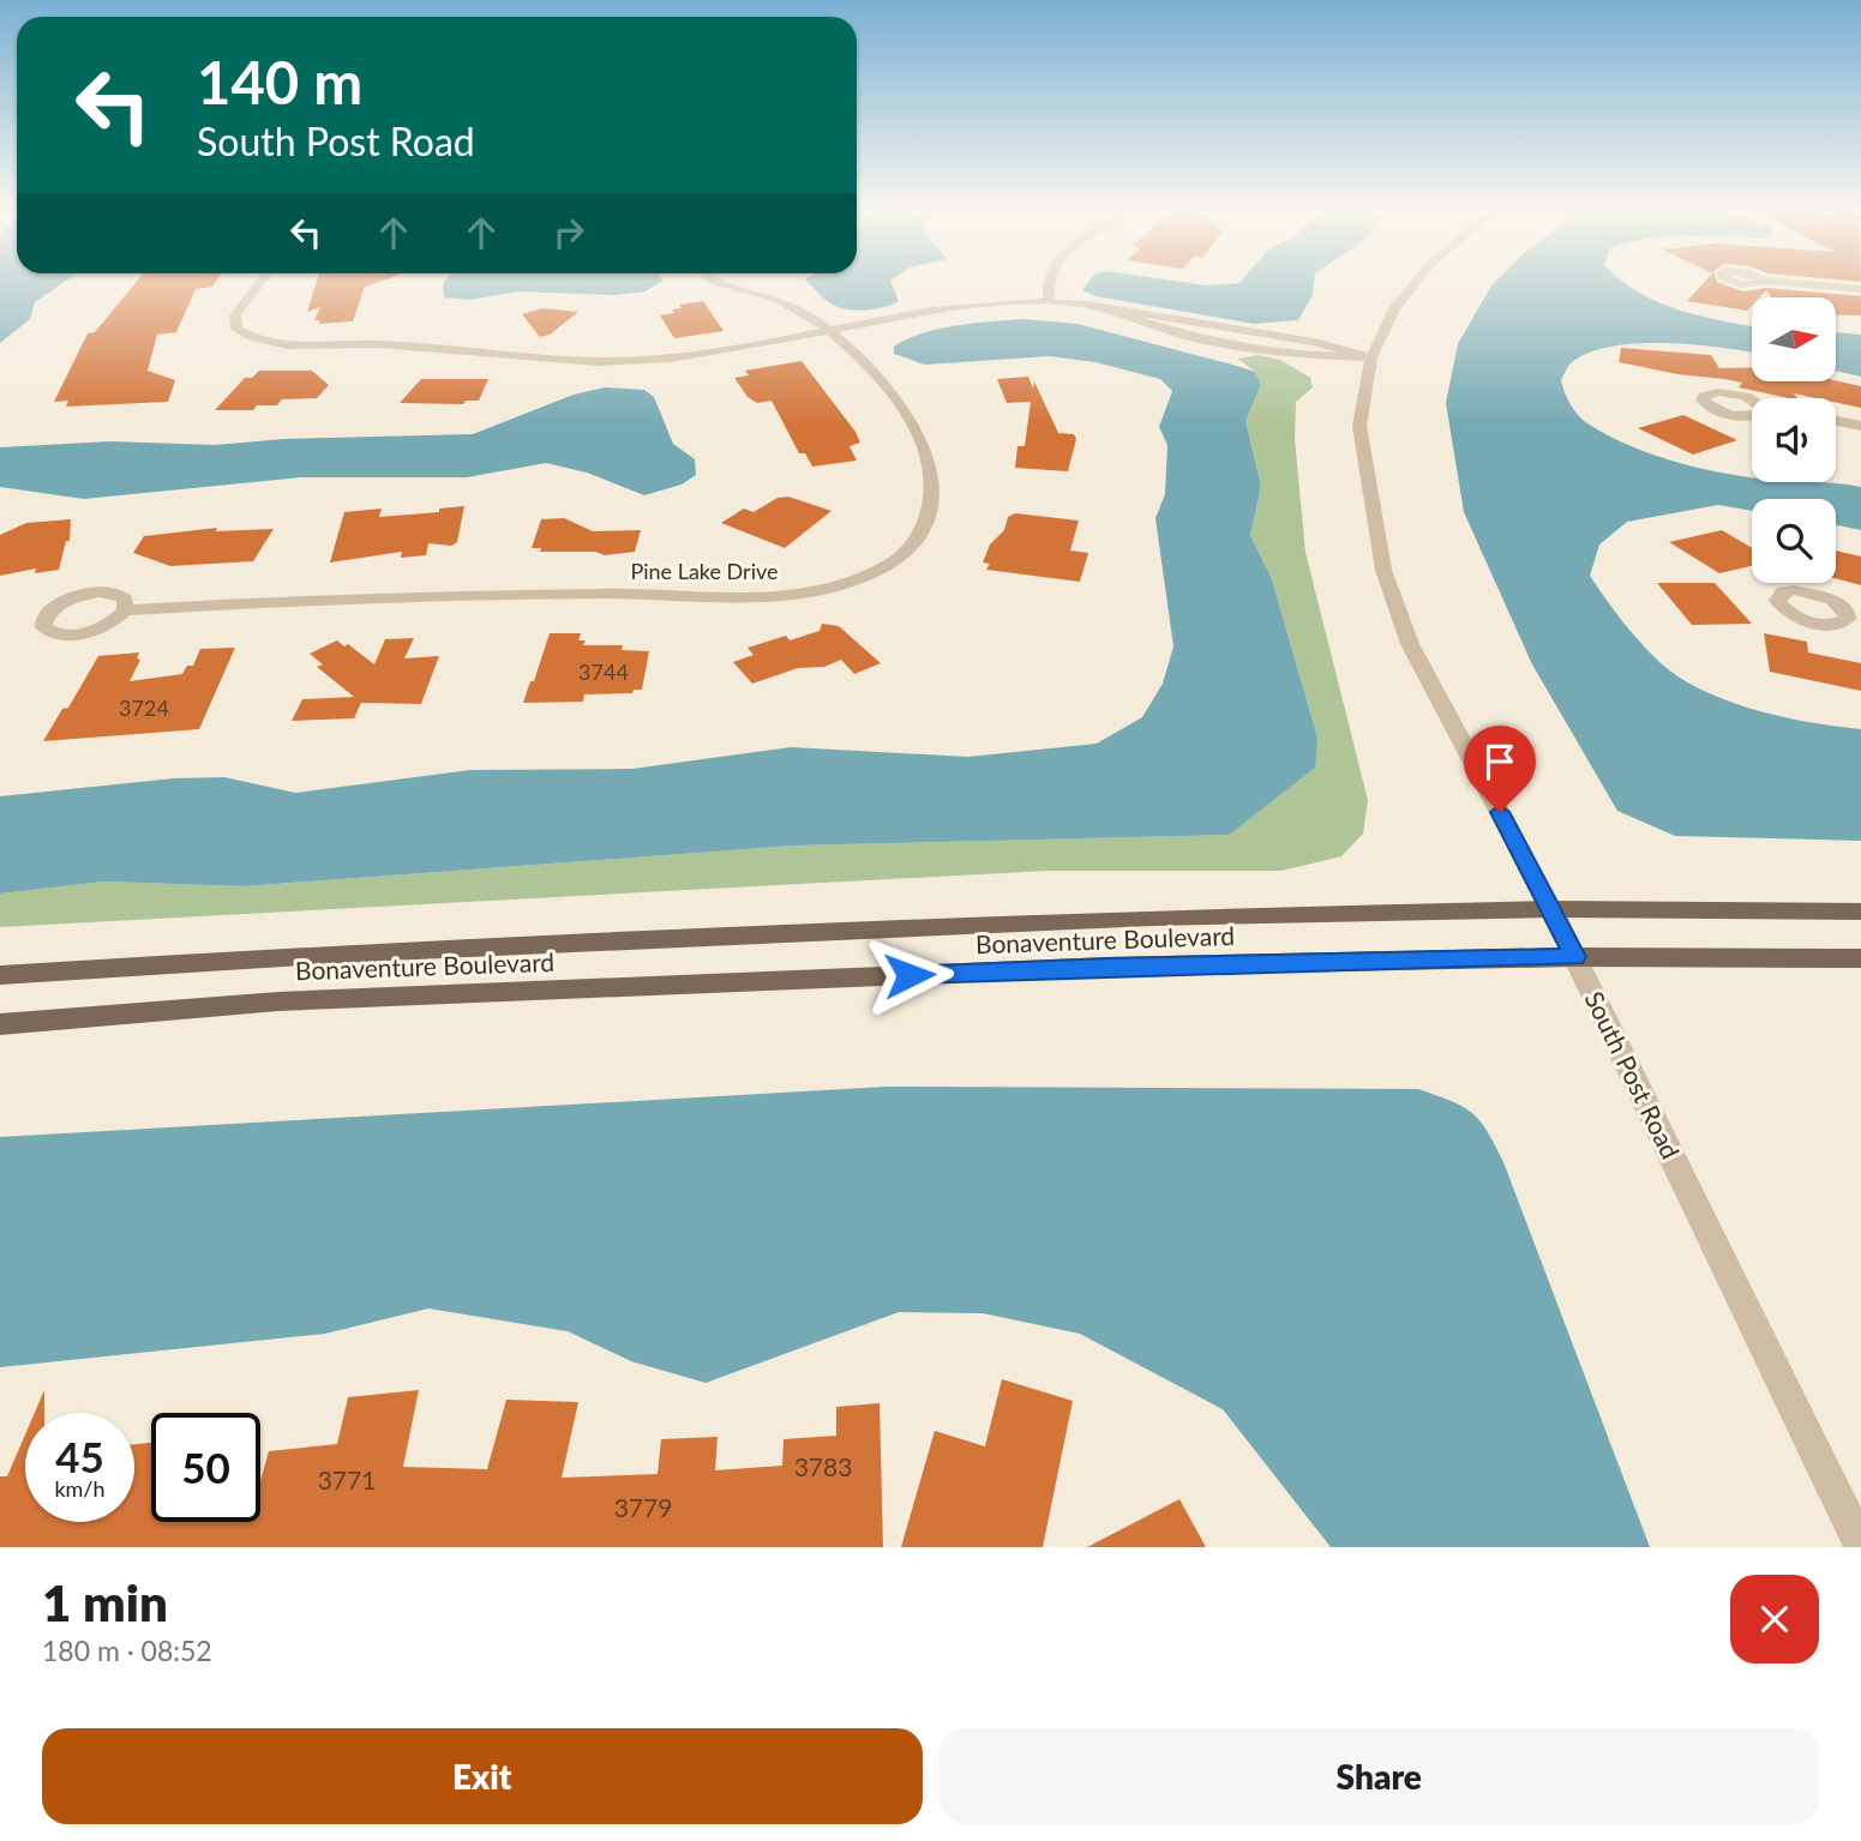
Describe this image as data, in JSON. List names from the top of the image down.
{
  "streets": {
    "main road": ["Bonaventure Boulevard"],
    "street": ["Pine Lake Drive", "South Post Road"]
  },
  "crossings": [
    ["Bonaventure Boulevard", "South Post Road"]
  ],
  "house_numbers": [
    "3744",
    "3724",
    "3783",
    "3771",
    "3779"
  ],
  "north": "right",
  "page": {
    "turn": ["140 m", "South Post Road"],
    "speed": "45 km/h",
    "limit": "50",
    "heading": ["1 min", "180 m · 08:52"],
    "buttons": ["Exit", "Share"]
  }
}
